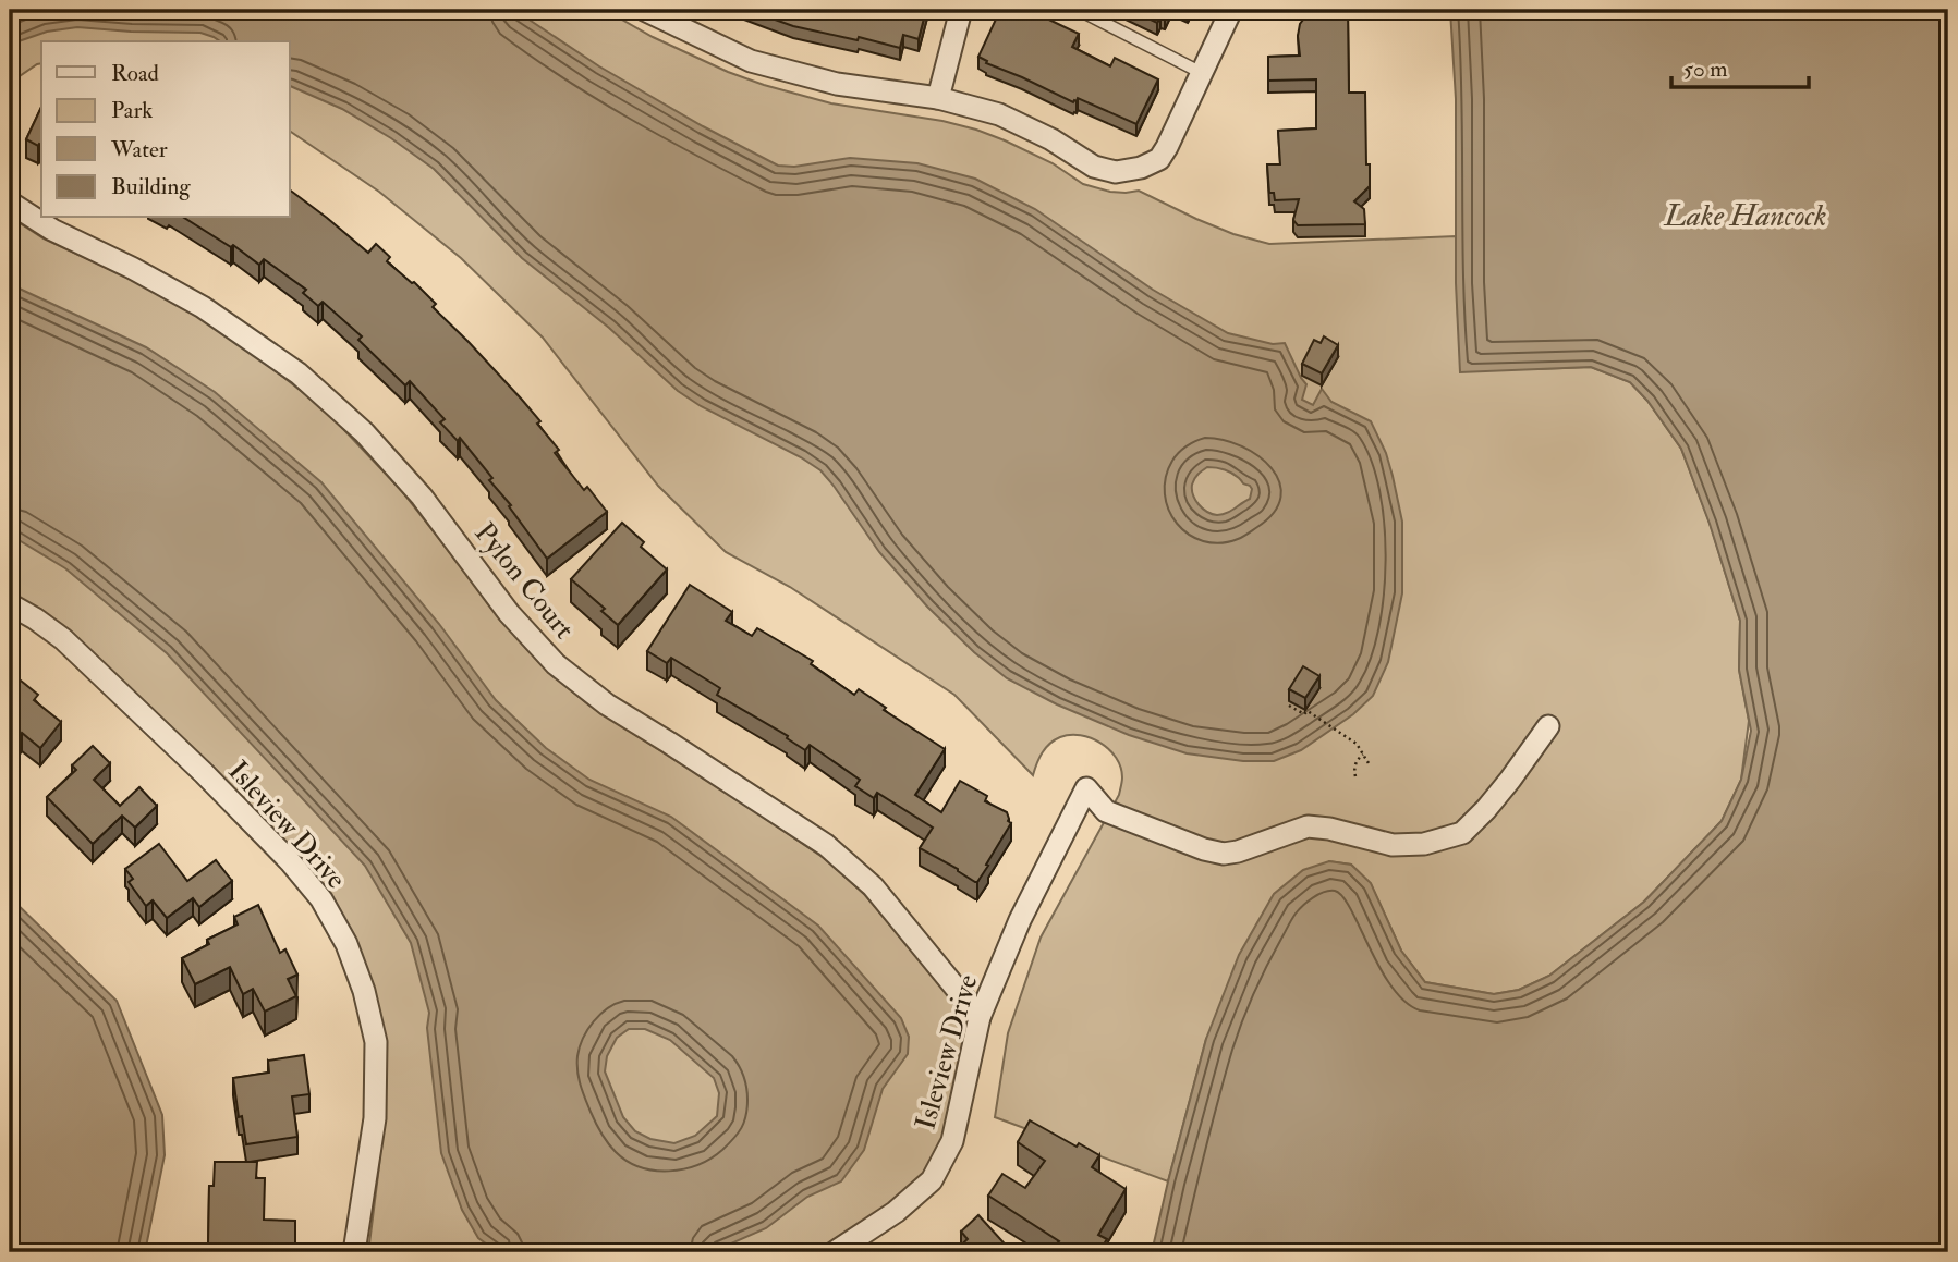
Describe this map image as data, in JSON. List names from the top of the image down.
{
  "streets": {
    "street": ["Pylon Court", "Isleview Drive"]
  },
  "crossings": [
    ["Pylon Court", "Isleview Drive"]
  ],
  "water": ["Lake Hancock"],
  "legend": [
    "Road",
    "Park",
    "Water",
    "Building"
  ],
  "scale_bar": "50 m"
}
